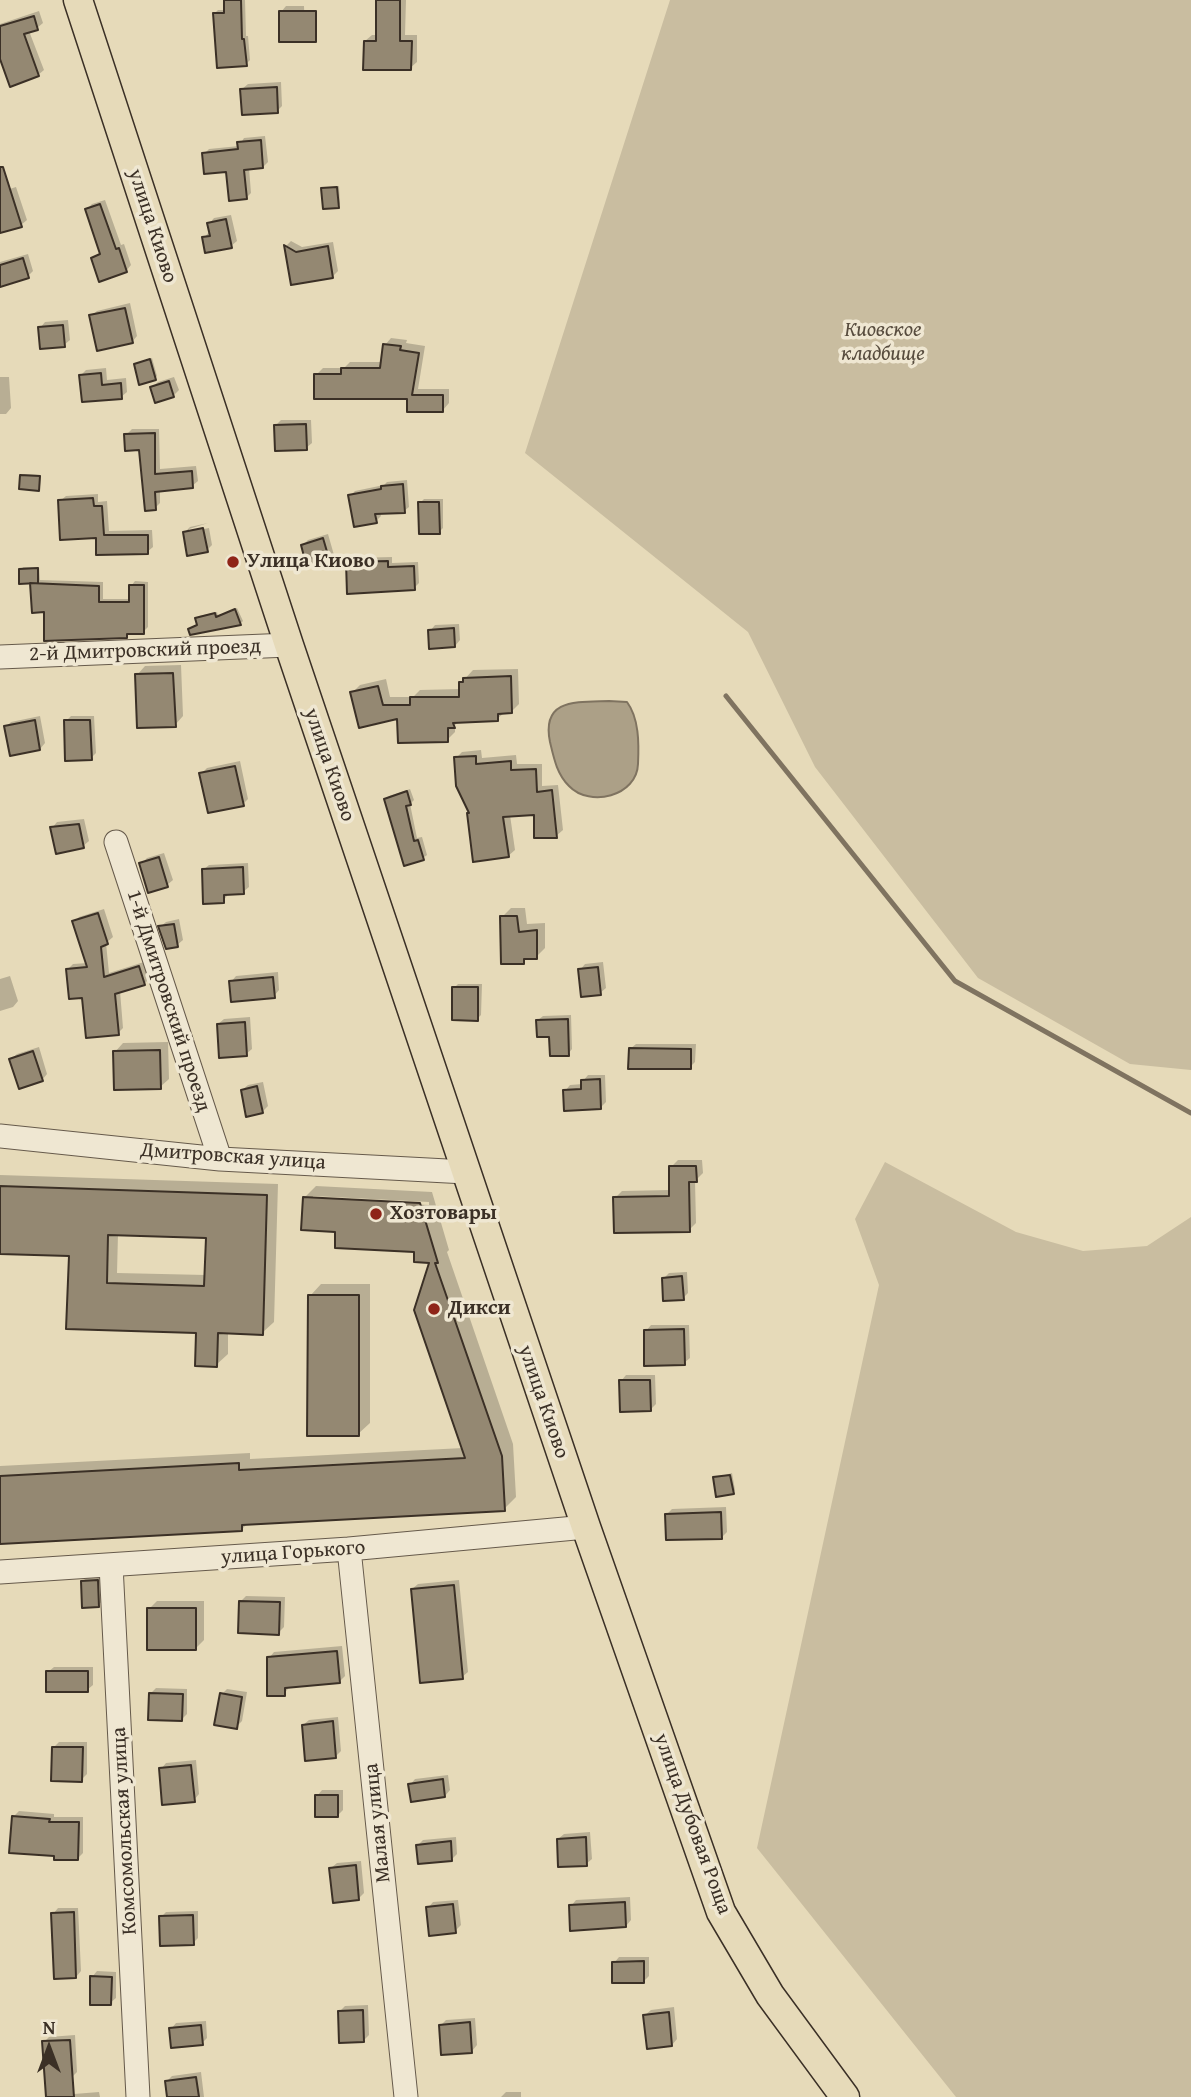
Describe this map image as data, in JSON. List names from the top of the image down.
{
  "streets": {
    "main road": ["улица Киово", "улица Дубовая Роща"],
    "street": [
      "2-й Дмитровский проезд",
      "1-й Дмитровский проезд",
      "Дмитровская улица",
      "улица Горького",
      "Малая улица",
      "Комсомольская улица"
    ]
  },
  "crossings": [
    ["улица Киово", "2-й Дмитровский проезд"],
    ["улица Киово", "Дмитровская улица"],
    ["улица Киово", "улица Горького"],
    ["улица Киово", "улица Дубовая Роща"],
    ["1-й Дмитровский проезд", "Дмитровская улица"],
    ["улица Горького", "Малая улица"],
    ["улица Горького", "улица Дубовая Роща"],
    ["улица Горького", "Комсомольская улица"]
  ],
  "parks": ["Киовское кладбище"],
  "places": ["Улица Киово", "Хозтовары", "Дикси"],
  "north": "top"
}
